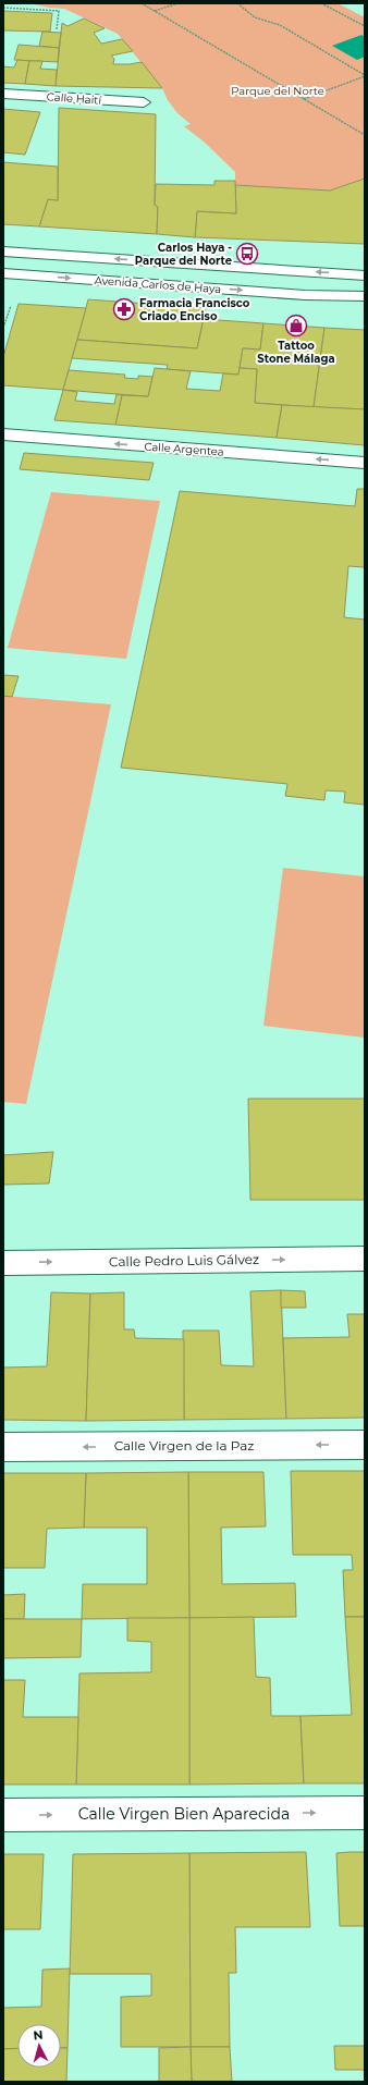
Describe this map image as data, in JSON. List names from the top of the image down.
{
  "streets": {
    "street": [
      "Calle Haití",
      "Avenida Carlos de Haya",
      "Calle Argentea",
      "Calle Pedro Luis Gálvez",
      "Calle Virgen de la Paz",
      "Calle Virgen Bien Aparecida"
    ]
  },
  "one_way": [
    "Calle Argentea",
    "Calle Pedro Luis Gálvez",
    "Calle Virgen de la Paz",
    "Calle Virgen Bien Aparecida"
  ],
  "parks": ["Parque del Norte"],
  "places": {
    "bus stop": ["Carlos Haya - Parque del Norte"],
    "pharmacy": ["Farmacia Francisco Criado Enciso"],
    "shop": ["Tattoo Stone Málaga"]
  },
  "north": "top"
}
